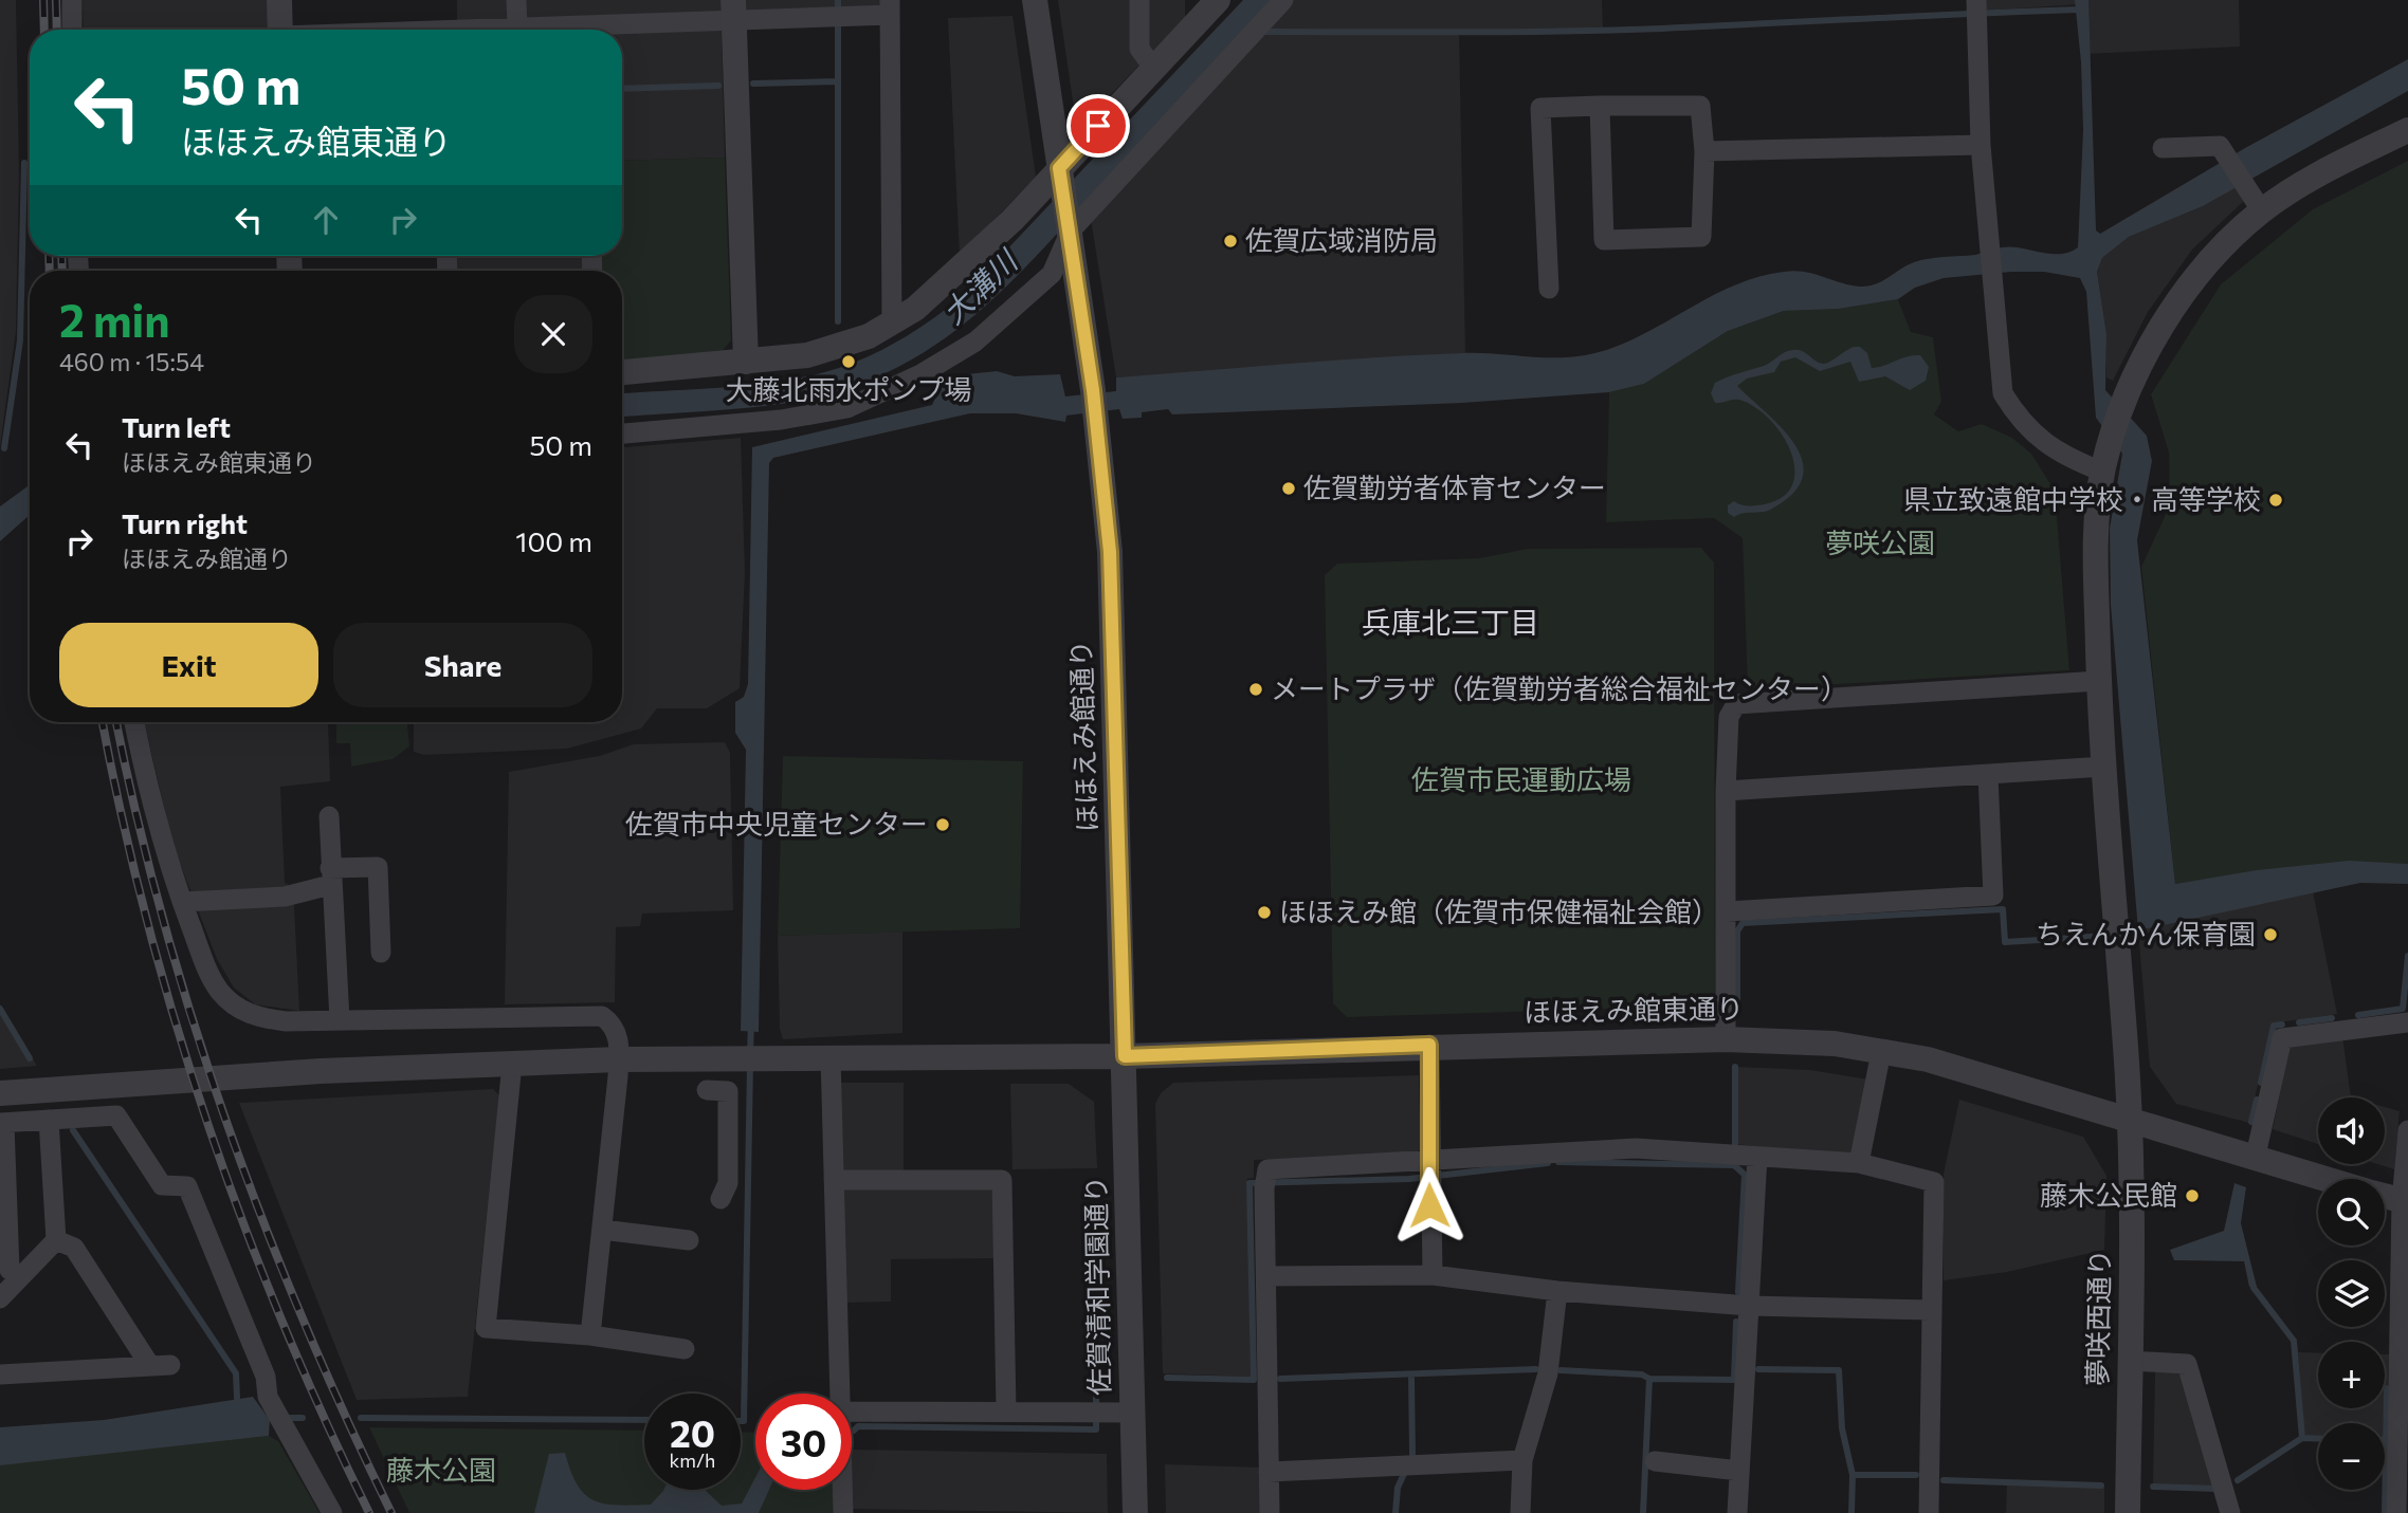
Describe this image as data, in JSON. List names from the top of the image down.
{
  "streets": {
    "street": [
      "ほほえみ館通り",
      "ほほえみ館東通り",
      "佐賀清和学園通り",
      "夢咲西通り"
    ]
  },
  "crossings": [
    ["ほほえみ館通り", "ほほえみ館東通り"],
    ["ほほえみ館通り", "佐賀清和学園通り"],
    ["ほほえみ館東通り", "佐賀清和学園通り"],
    ["ほほえみ館東通り", "夢咲西通り"]
  ],
  "districts": ["兵庫北三丁目"],
  "water": ["大溝川"],
  "parks": ["夢咲公園", "佐賀市民運動広場", "藤木公園"],
  "places": [
    "佐賀広域消防局",
    "大藤北雨水ポンプ場",
    "佐賀勤労者体育センター",
    "県立致遠館中学校・高等学校",
    "メートプラザ（佐賀勤労者総合福祉センター）",
    "佐賀市中央児童センター",
    "ほほえみ館（佐賀市保健福祉会館）",
    "ちえんかん保育園",
    "藤木公民館"
  ],
  "page": {
    "turn": ["50 m", "ほほえみ館東通り"],
    "heading": ["2 min", "460 m · 15:54"],
    "list": [
      {
        "name": "Turn left",
        "note": "ほほえみ館東通り",
        "value": "50 m"
      },
      {
        "name": "Turn right",
        "note": "ほほえみ館通り",
        "value": "100 m"
      }
    ],
    "buttons": ["Exit", "Share"],
    "map_buttons": ["+", "−"],
    "speed": "20 km/h",
    "limit": "30"
  }
}
